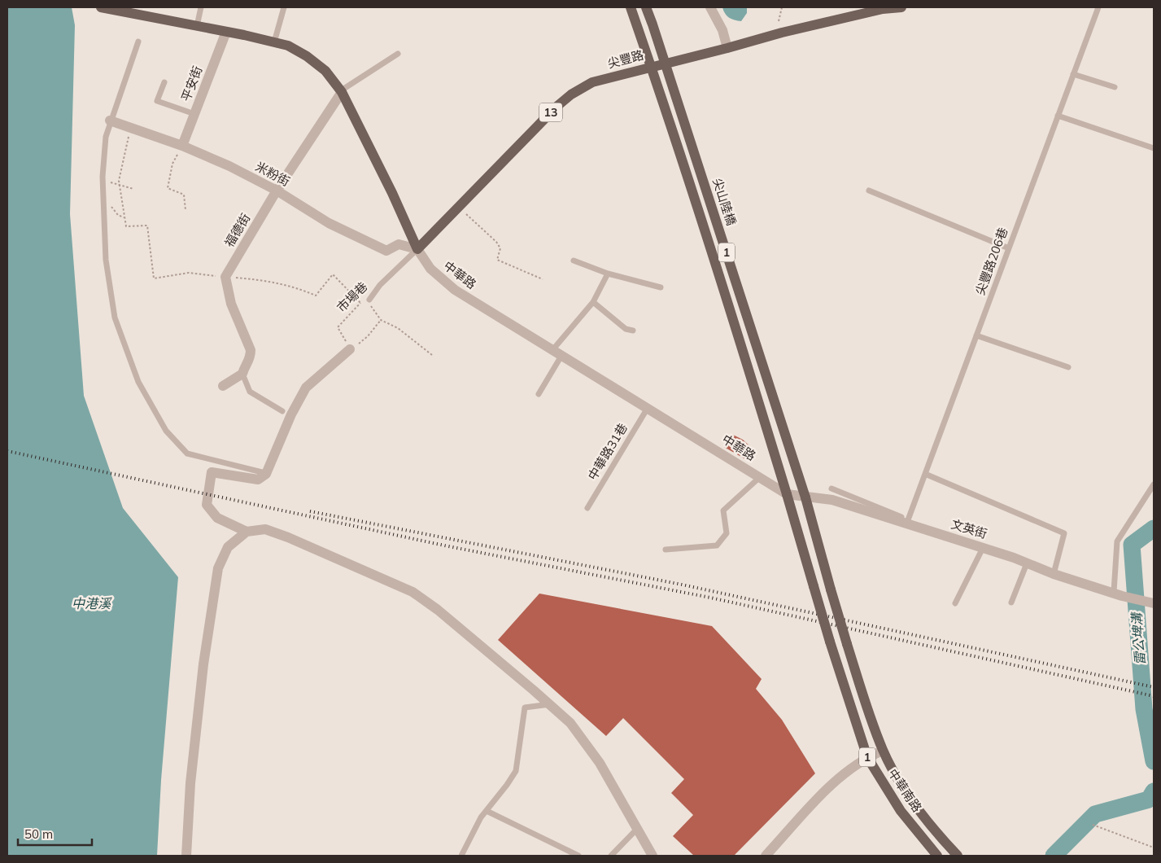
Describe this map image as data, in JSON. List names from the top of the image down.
{
  "streets": {
    "main road": [
      "尖豐路",
      "13",
      "尖山陸橋",
      "1",
      "中華路",
      "中華南路"
    ],
    "street": [
      "平安街",
      "米粉街",
      "福德街",
      "文英街"
    ],
    "lane": ["尖豐路206巷", "市場巷", "中華路31巷"]
  },
  "crossings": [
    ["尖豐路", "米粉街"],
    ["尖豐路", "中華路"],
    ["尖豐路", "市場巷"],
    ["平安街", "米粉街"],
    ["平安街", "中華路"],
    ["米粉街", "福德街"],
    ["米粉街", "中華路"],
    ["米粉街", "市場巷"],
    ["尖山陸橋", "中華路"],
    ["尖山陸橋", "文英街"],
    ["尖山陸橋", "中華南路"],
    ["福德街", "中華路"],
    ["福德街", "市場巷"],
    ["1", "中華路"],
    ["1", "中華南路"],
    ["尖豐路206巷", "文英街"],
    ["中華路", "市場巷"],
    ["中華路", "中華路31巷"],
    ["中華路", "文英街"],
    ["中華路", "中華南路"],
    ["文英街", "中華南路"]
  ],
  "water": ["中港溪", "雷公埤溝"],
  "scale_bar": "50 m"
}
